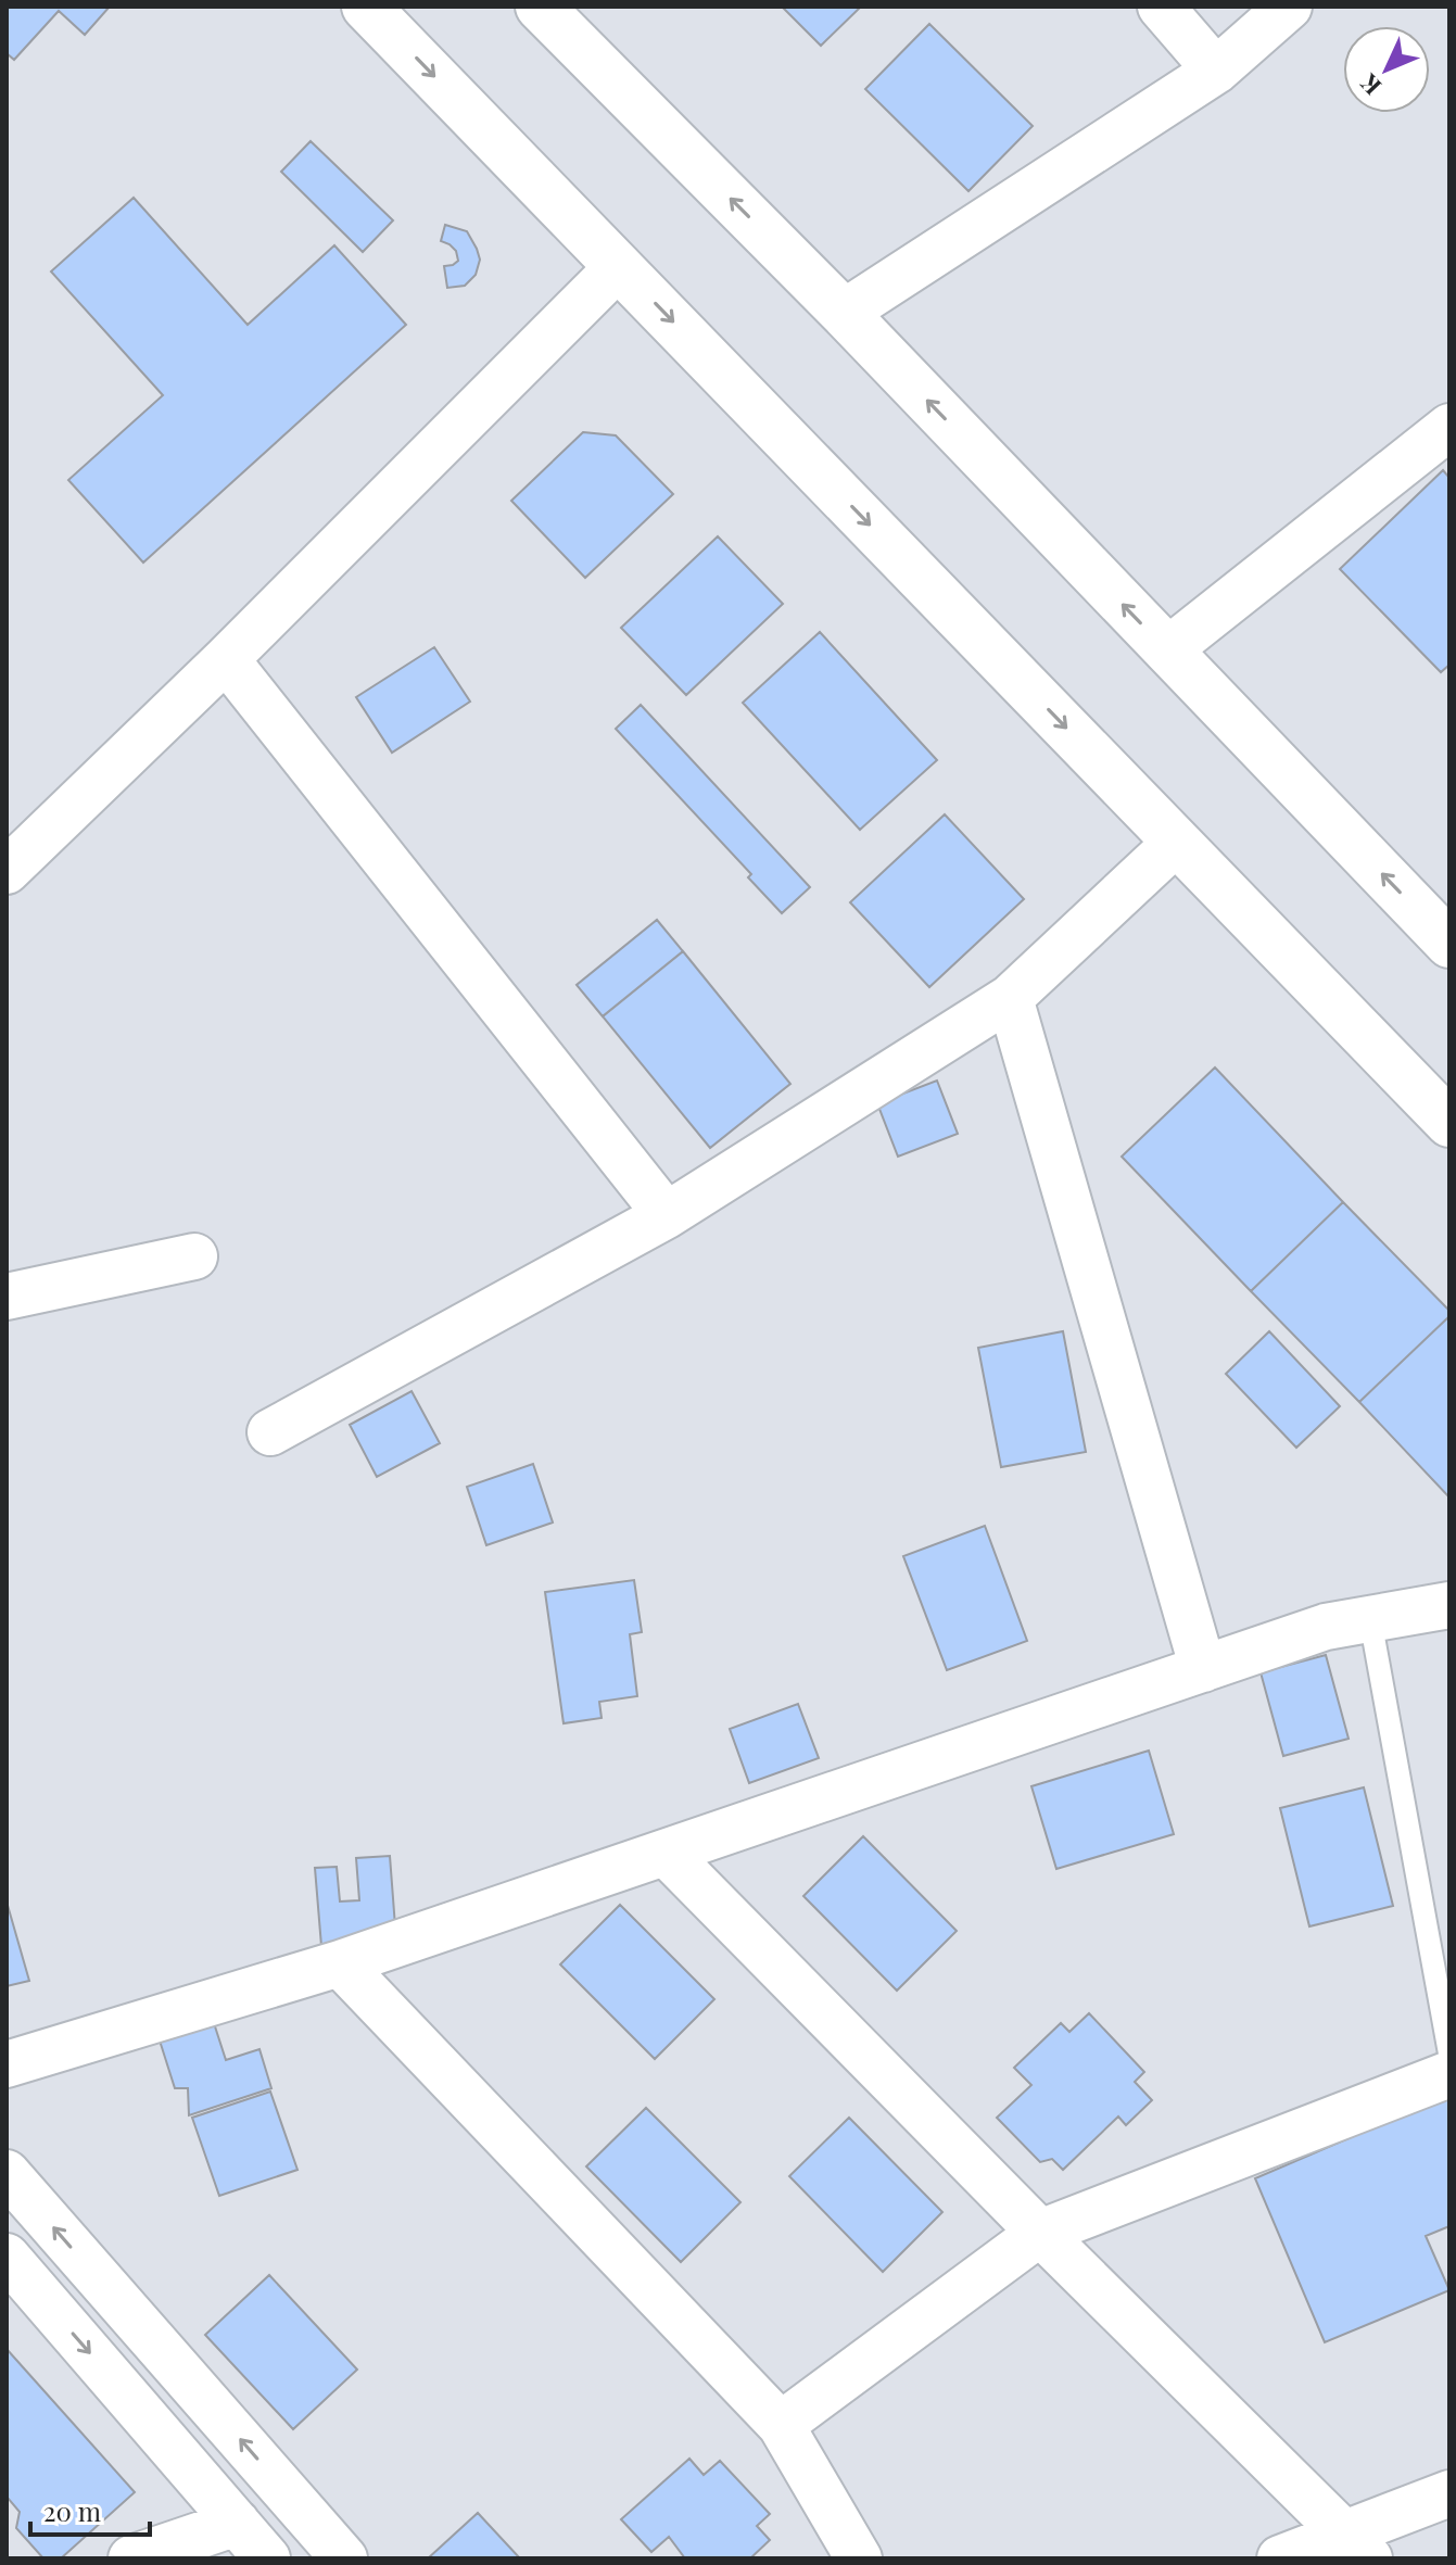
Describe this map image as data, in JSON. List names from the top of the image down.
{
  "scale_bar": "20 m",
  "north": "bottom left"
}
